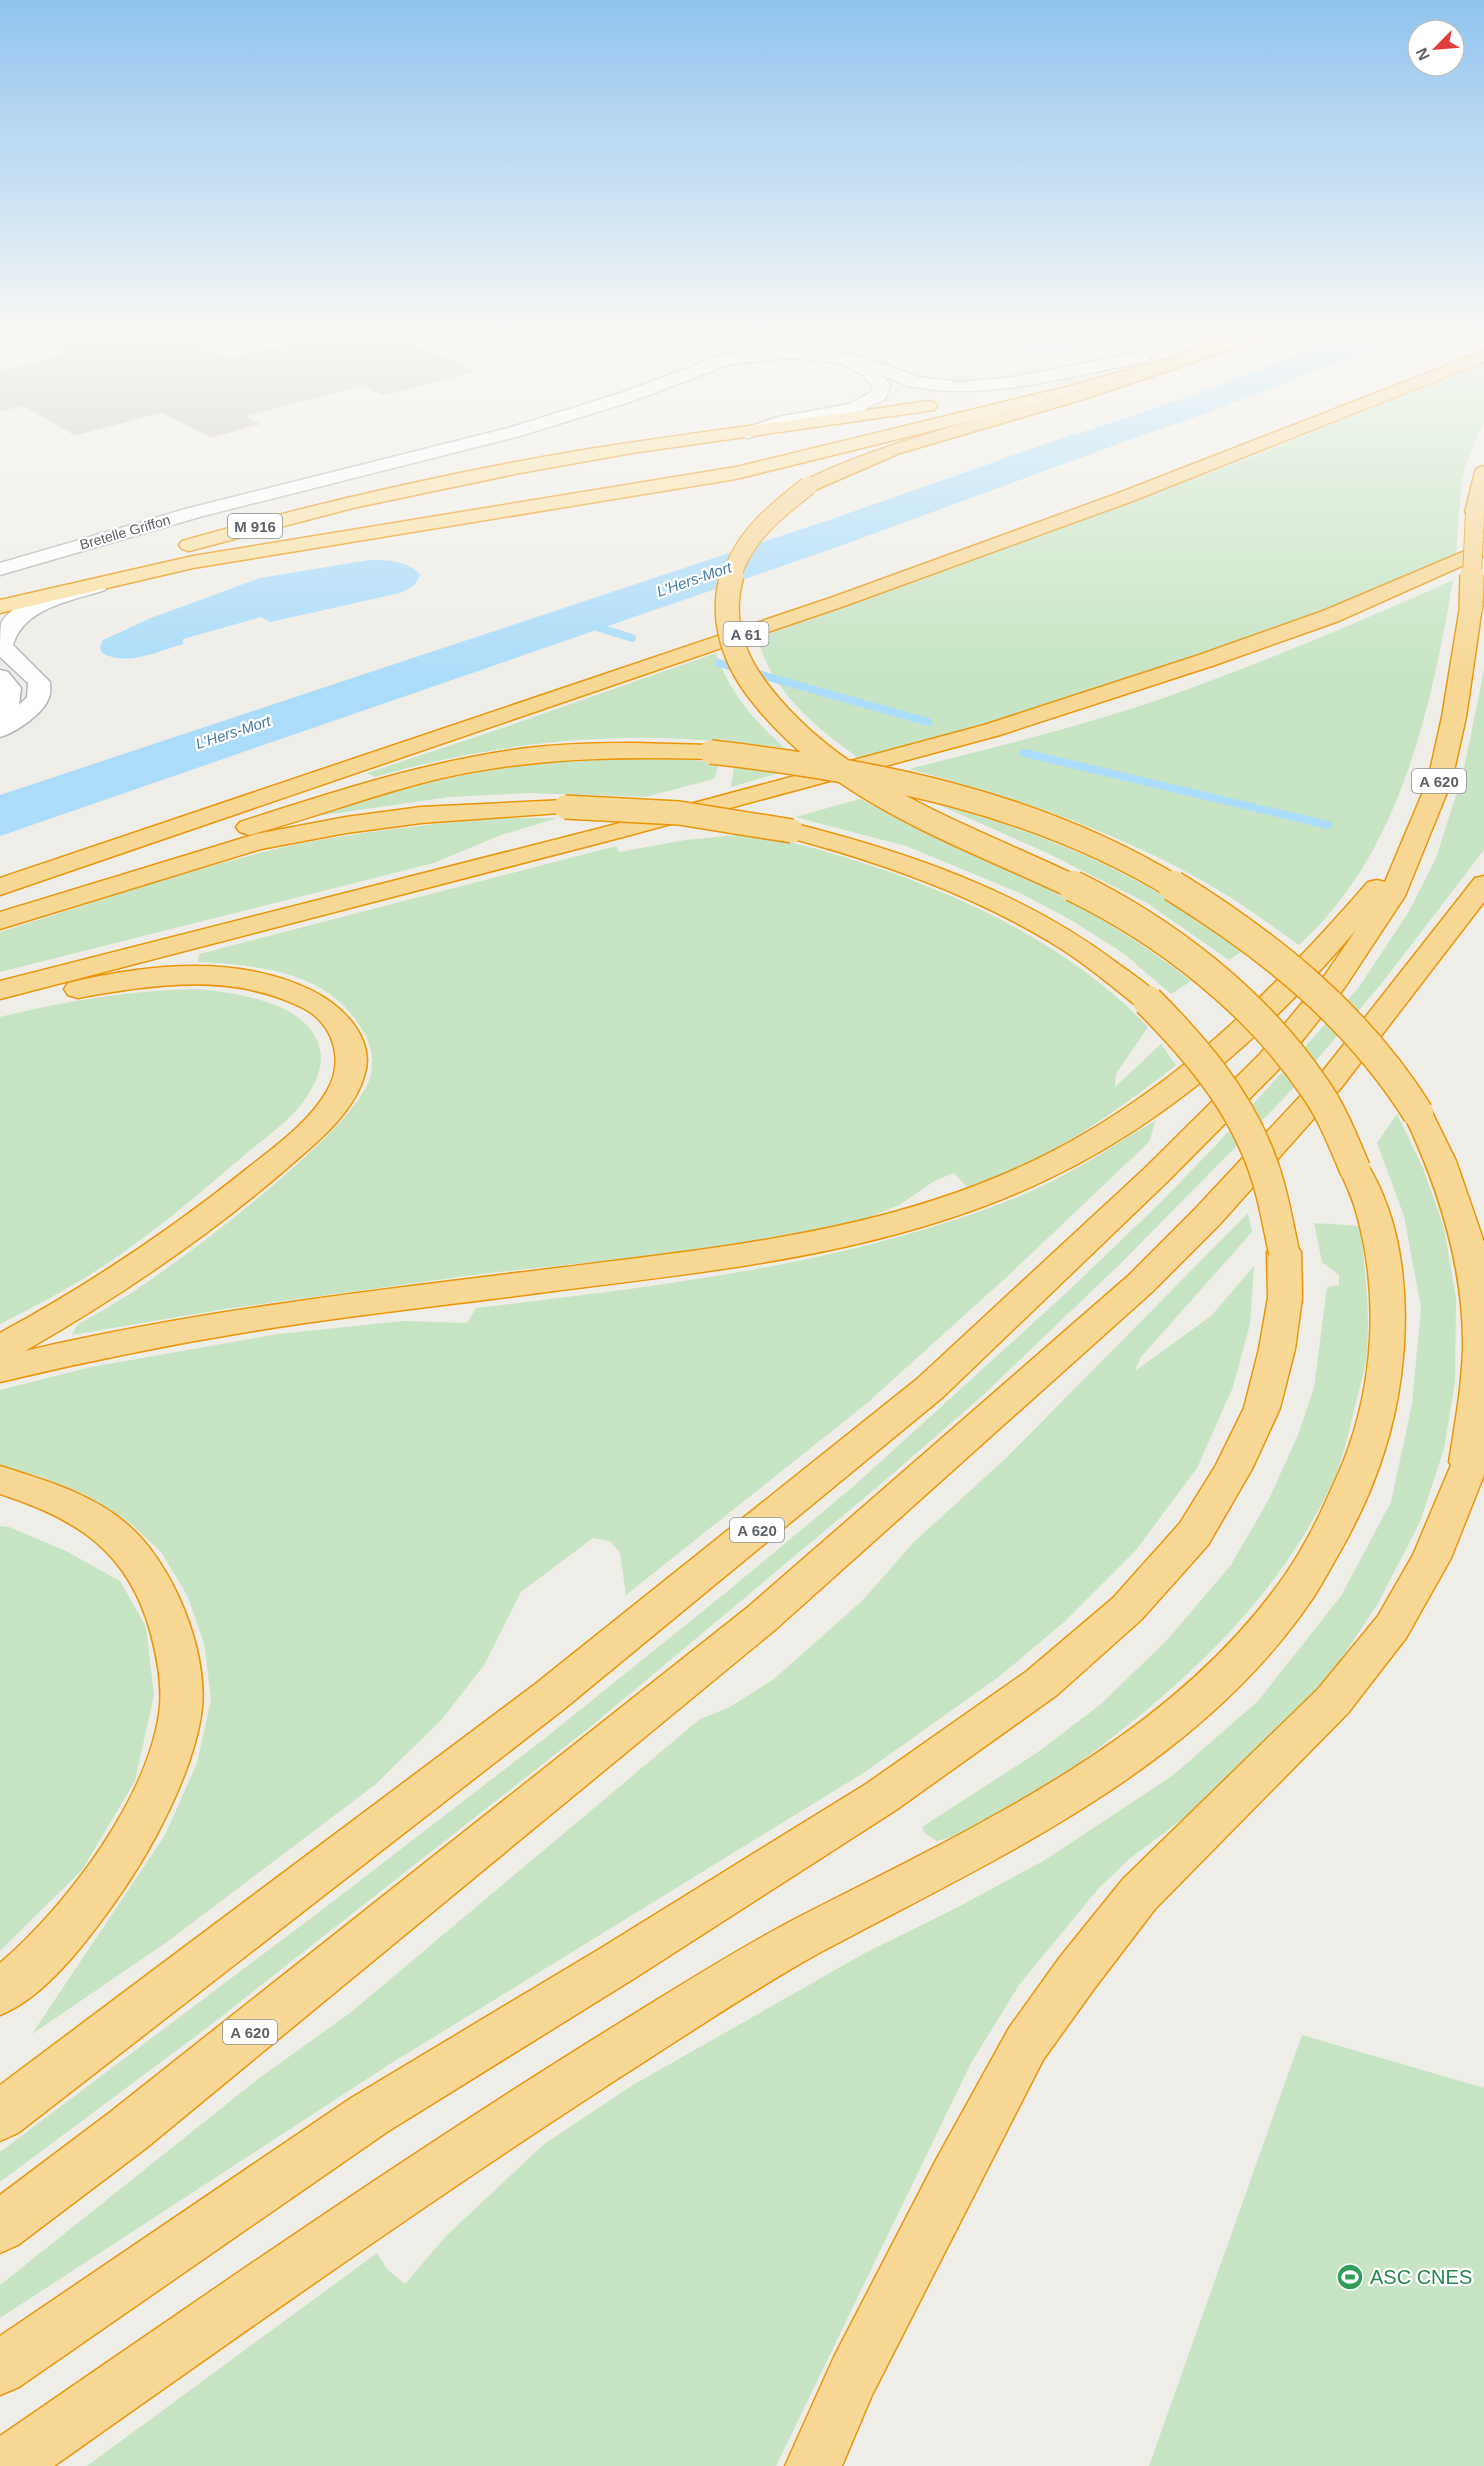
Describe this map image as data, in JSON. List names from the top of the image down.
{
  "streets": {
    "highway": ["M 916", "A 61", "A 620"],
    "main road": ["Bretelle Griffon"]
  },
  "water": ["L'Hers-Mort"],
  "places": {
    "sports": ["ASC CNES"]
  },
  "north": "bottom left"
}
